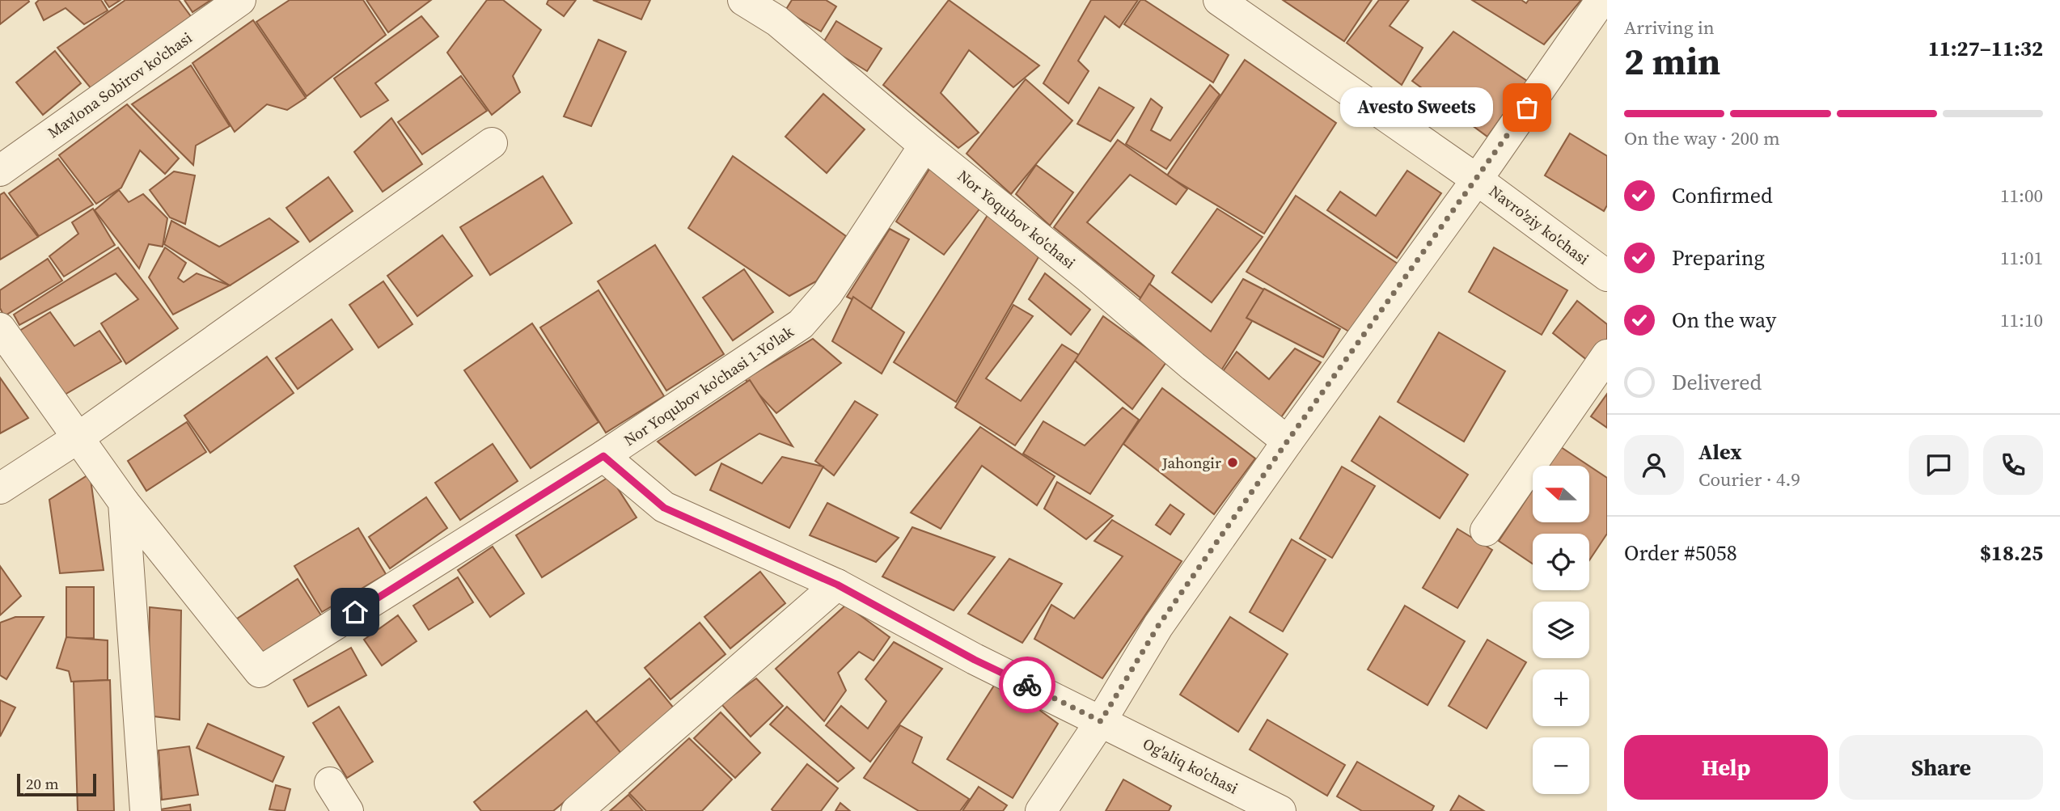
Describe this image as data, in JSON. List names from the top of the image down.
{
  "streets": {
    "street": [
      "Mavlona Sobirov ko'chasi",
      "Nor Yoqubov ko'chasi",
      "Navro'ziy ko'chasi",
      "Nor Yoqubov ko'chasi 1-Yo'lak",
      "Og'aliq ko'chasi"
    ]
  },
  "crossings": [
    ["Nor Yoqubov ko'chasi", "Nor Yoqubov ko'chasi 1-Yo'lak"],
    ["Nor Yoqubov ko'chasi 1-Yo'lak", "Og'aliq ko'chasi"]
  ],
  "places": ["Avesto Sweets", "Jahongir"],
  "scale_bar": "20 m",
  "north": "left",
  "page": {
    "heading": ["2 min", "Arriving in", "11:27–11:32"],
    "panel": [
      "Alex",
      "Courier · 4.9",
      "Order #5058",
      "$18.25"
    ],
    "bubble": "Avesto Sweets",
    "bar": "On the way · 200 m",
    "list": [
      ["Confirmed", "11:00"],
      ["Preparing", "11:01"],
      ["On the way", "11:10"],
      "Delivered"
    ],
    "map_buttons": ["+", "−"],
    "buttons": ["Help", "Share"],
    "scale": "20 m"
  }
}
